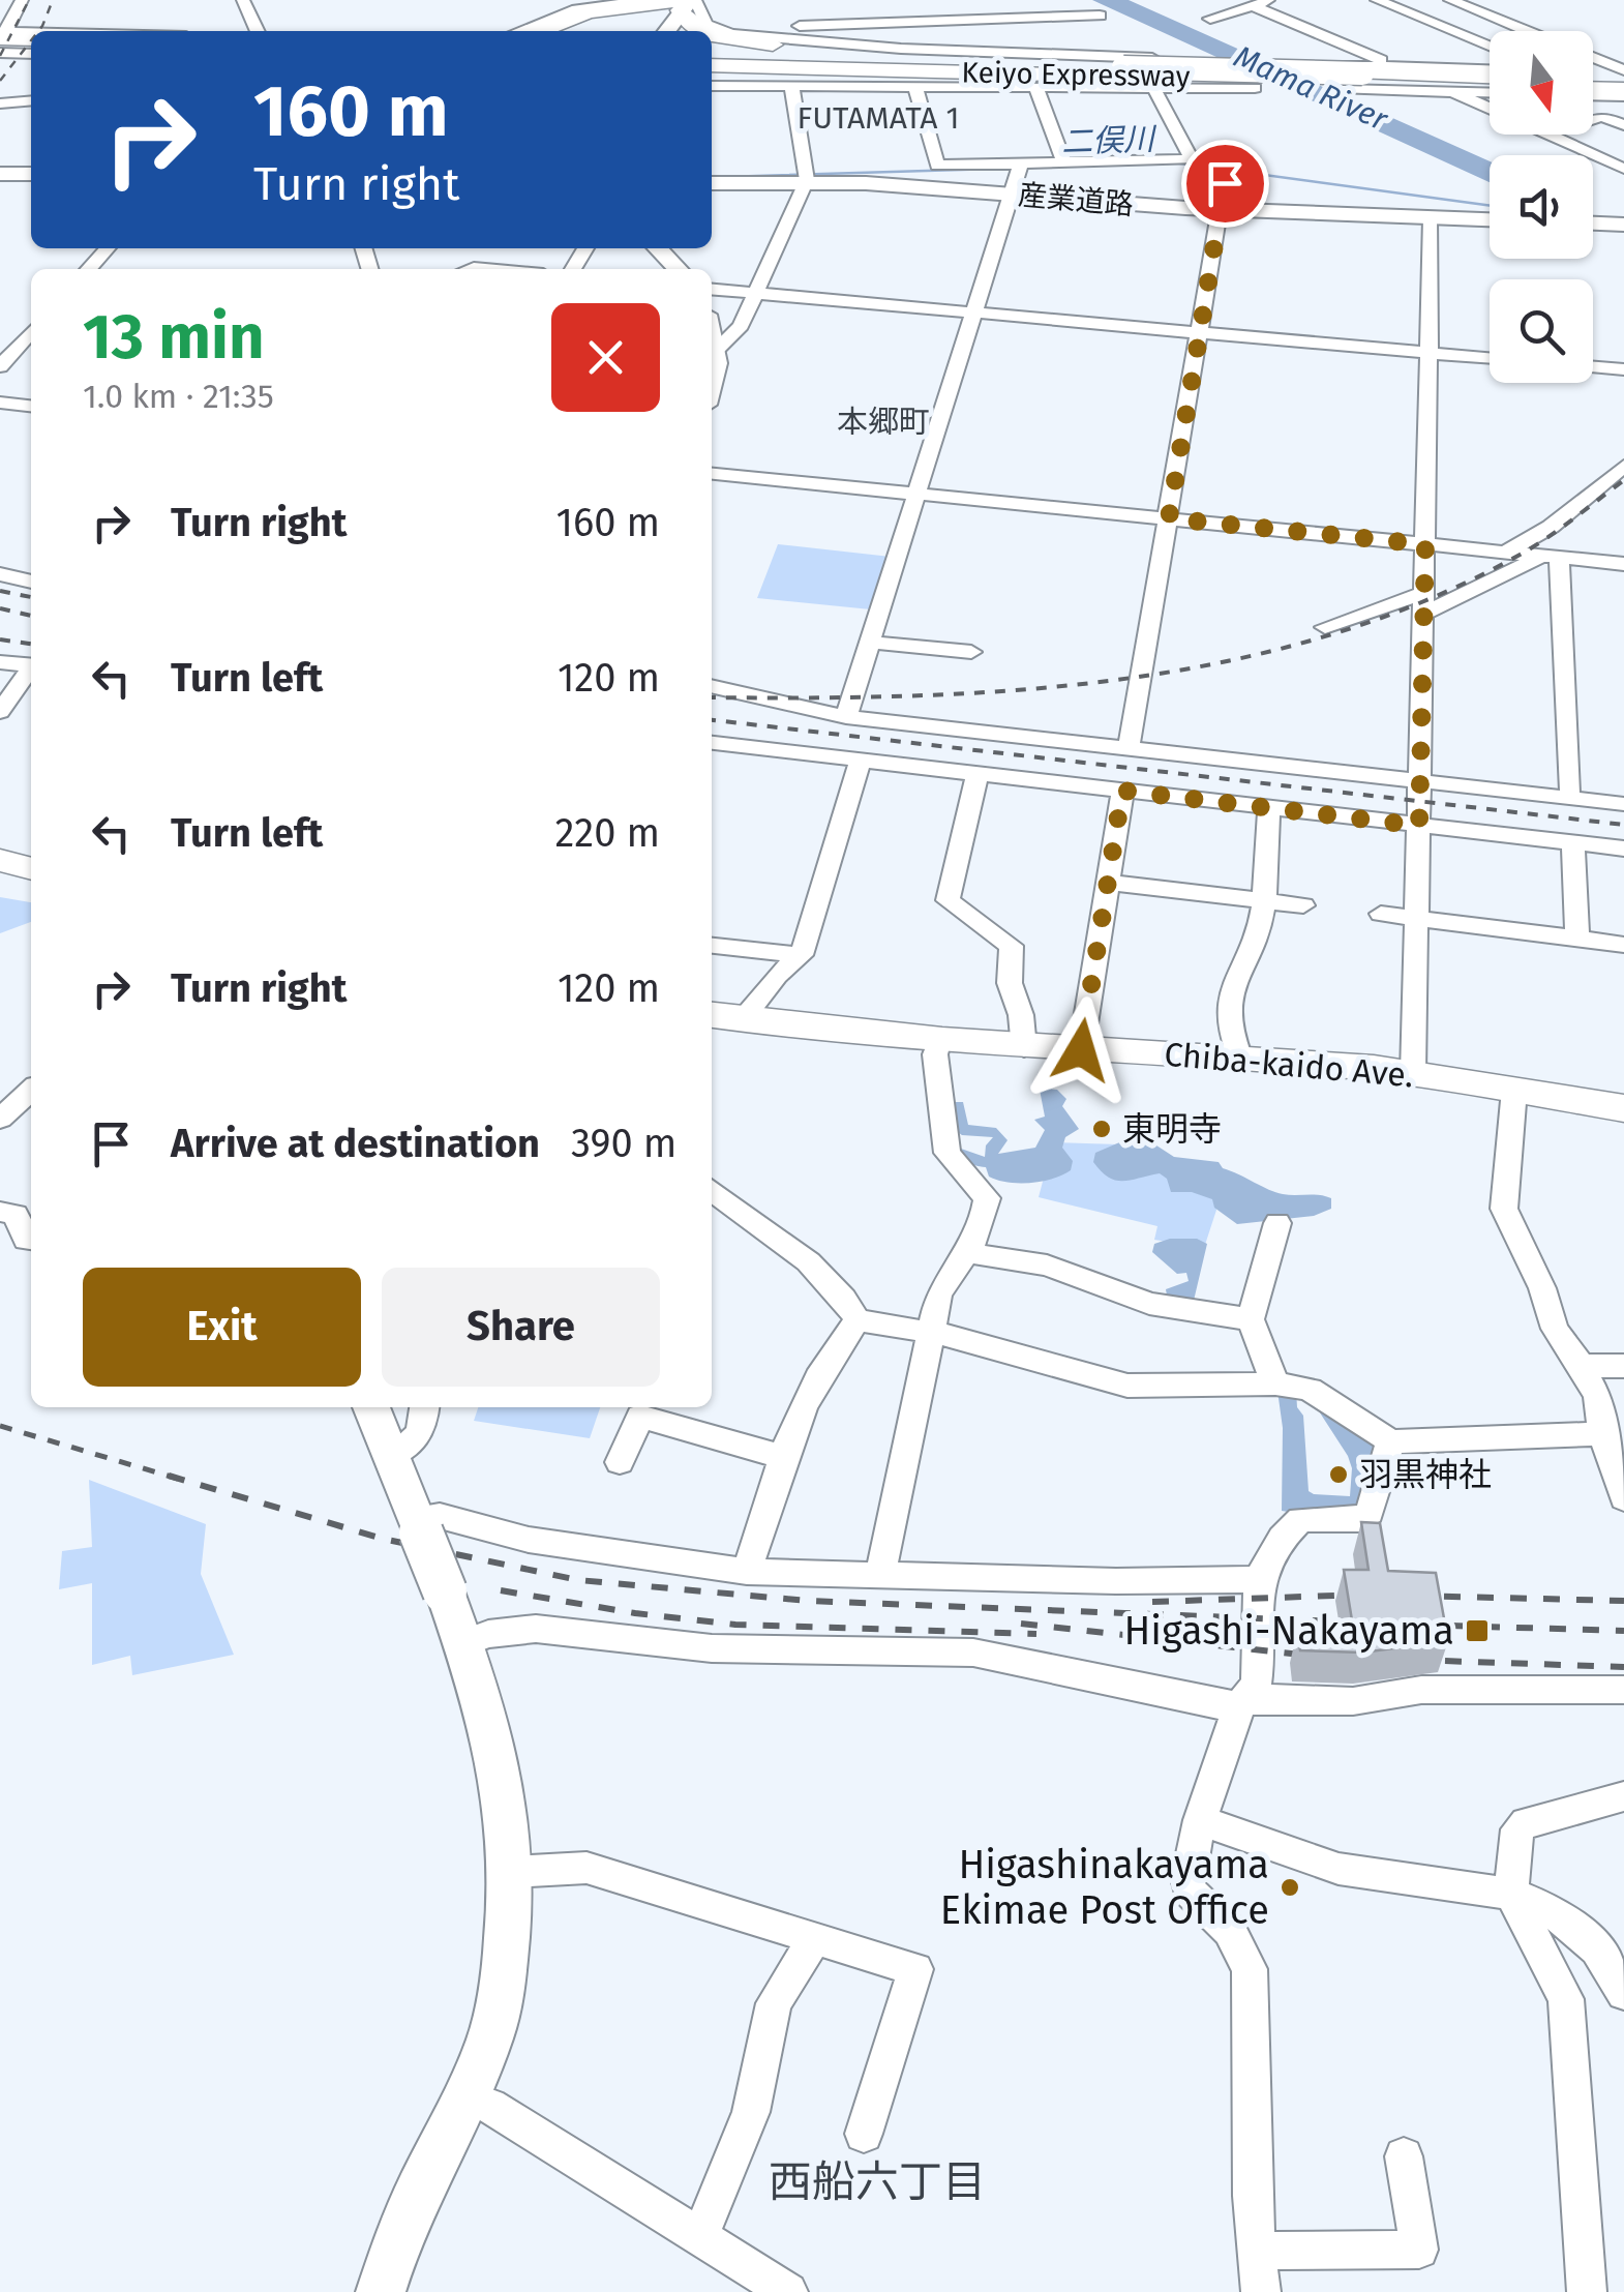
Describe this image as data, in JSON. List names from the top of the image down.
{
  "streets": {
    "highway": ["Keiyo Expressway", "Chiba-kaido Ave."],
    "main road": ["産業道路"]
  },
  "districts": ["FUTAMATA 1", "本郷町", "西船六丁目"],
  "water": ["Mama River", "二俣川"],
  "places": {
    "other": ["東明寺", "羽黒神社", "Higashinakayama Ekimae Post Office"],
    "transit": ["Higashi-Nakayama"]
  },
  "north": "bottom",
  "page": {
    "turn": ["160 m", "Turn right"],
    "heading": ["13 min", "1.0 km · 21:35"],
    "list": [
      {
        "name": "Turn right",
        "value": "160 m"
      },
      {
        "name": "Turn left",
        "value": "120 m"
      },
      {
        "name": "Turn left",
        "value": "220 m"
      },
      {
        "name": "Turn right",
        "value": "120 m"
      },
      {
        "name": "Arrive at destination",
        "value": "390 m"
      }
    ],
    "buttons": ["Exit", "Share"]
  }
}
